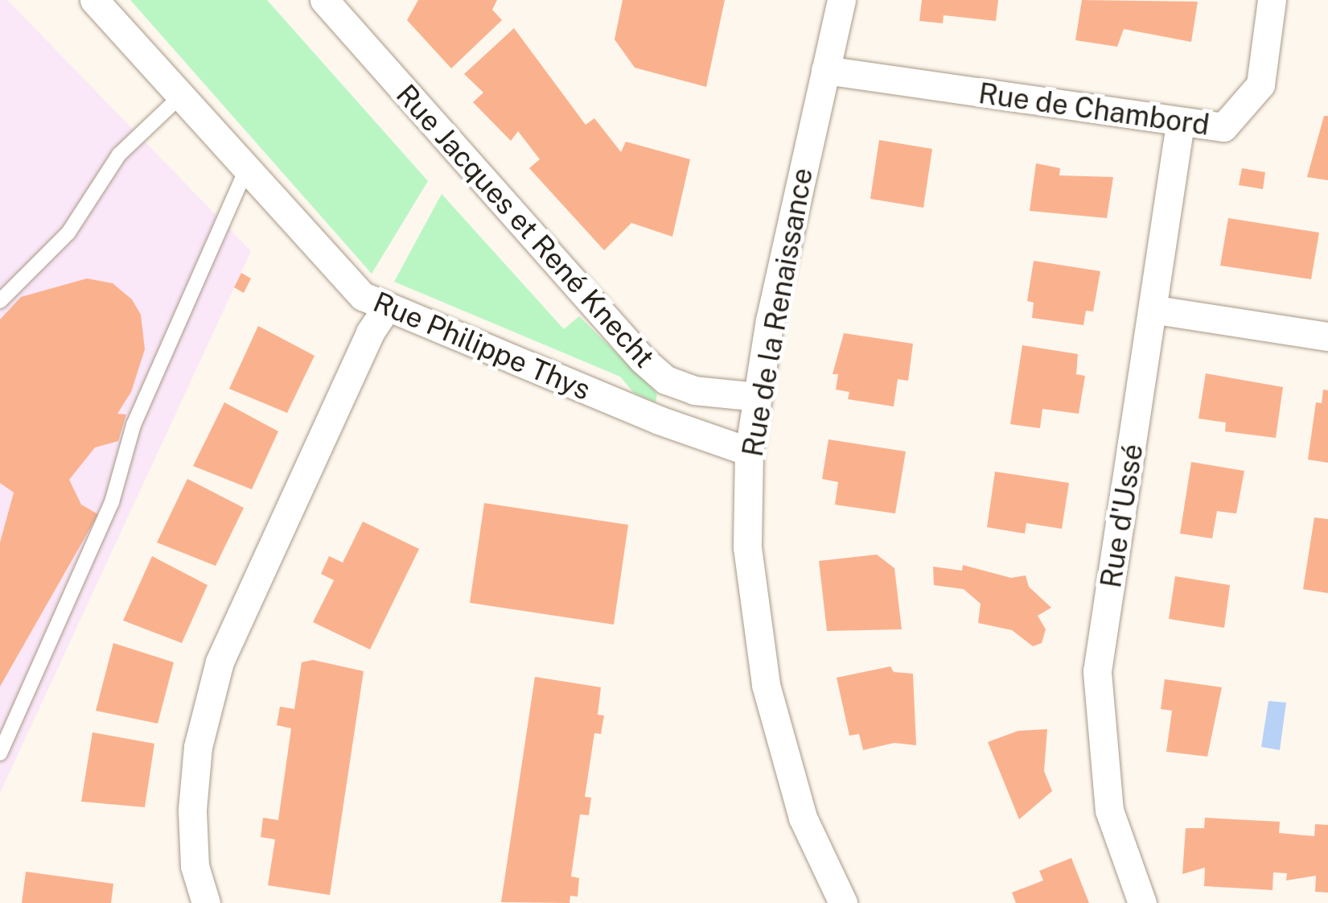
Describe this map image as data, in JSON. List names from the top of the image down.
{
  "streets": {
    "street": [
      "Rue de Chambord",
      "Rue Jacques et René Knecht",
      "Rue de la Renaissance",
      "Rue Philippe Thys",
      "Rue d'Ussé"
    ]
  },
  "crossings": [
    ["Rue de Chambord", "Rue de la Renaissance"],
    ["Rue de Chambord", "Rue d'Ussé"],
    ["Rue Jacques et René Knecht", "Rue de la Renaissance"],
    ["Rue de la Renaissance", "Rue Philippe Thys"]
  ]
}
